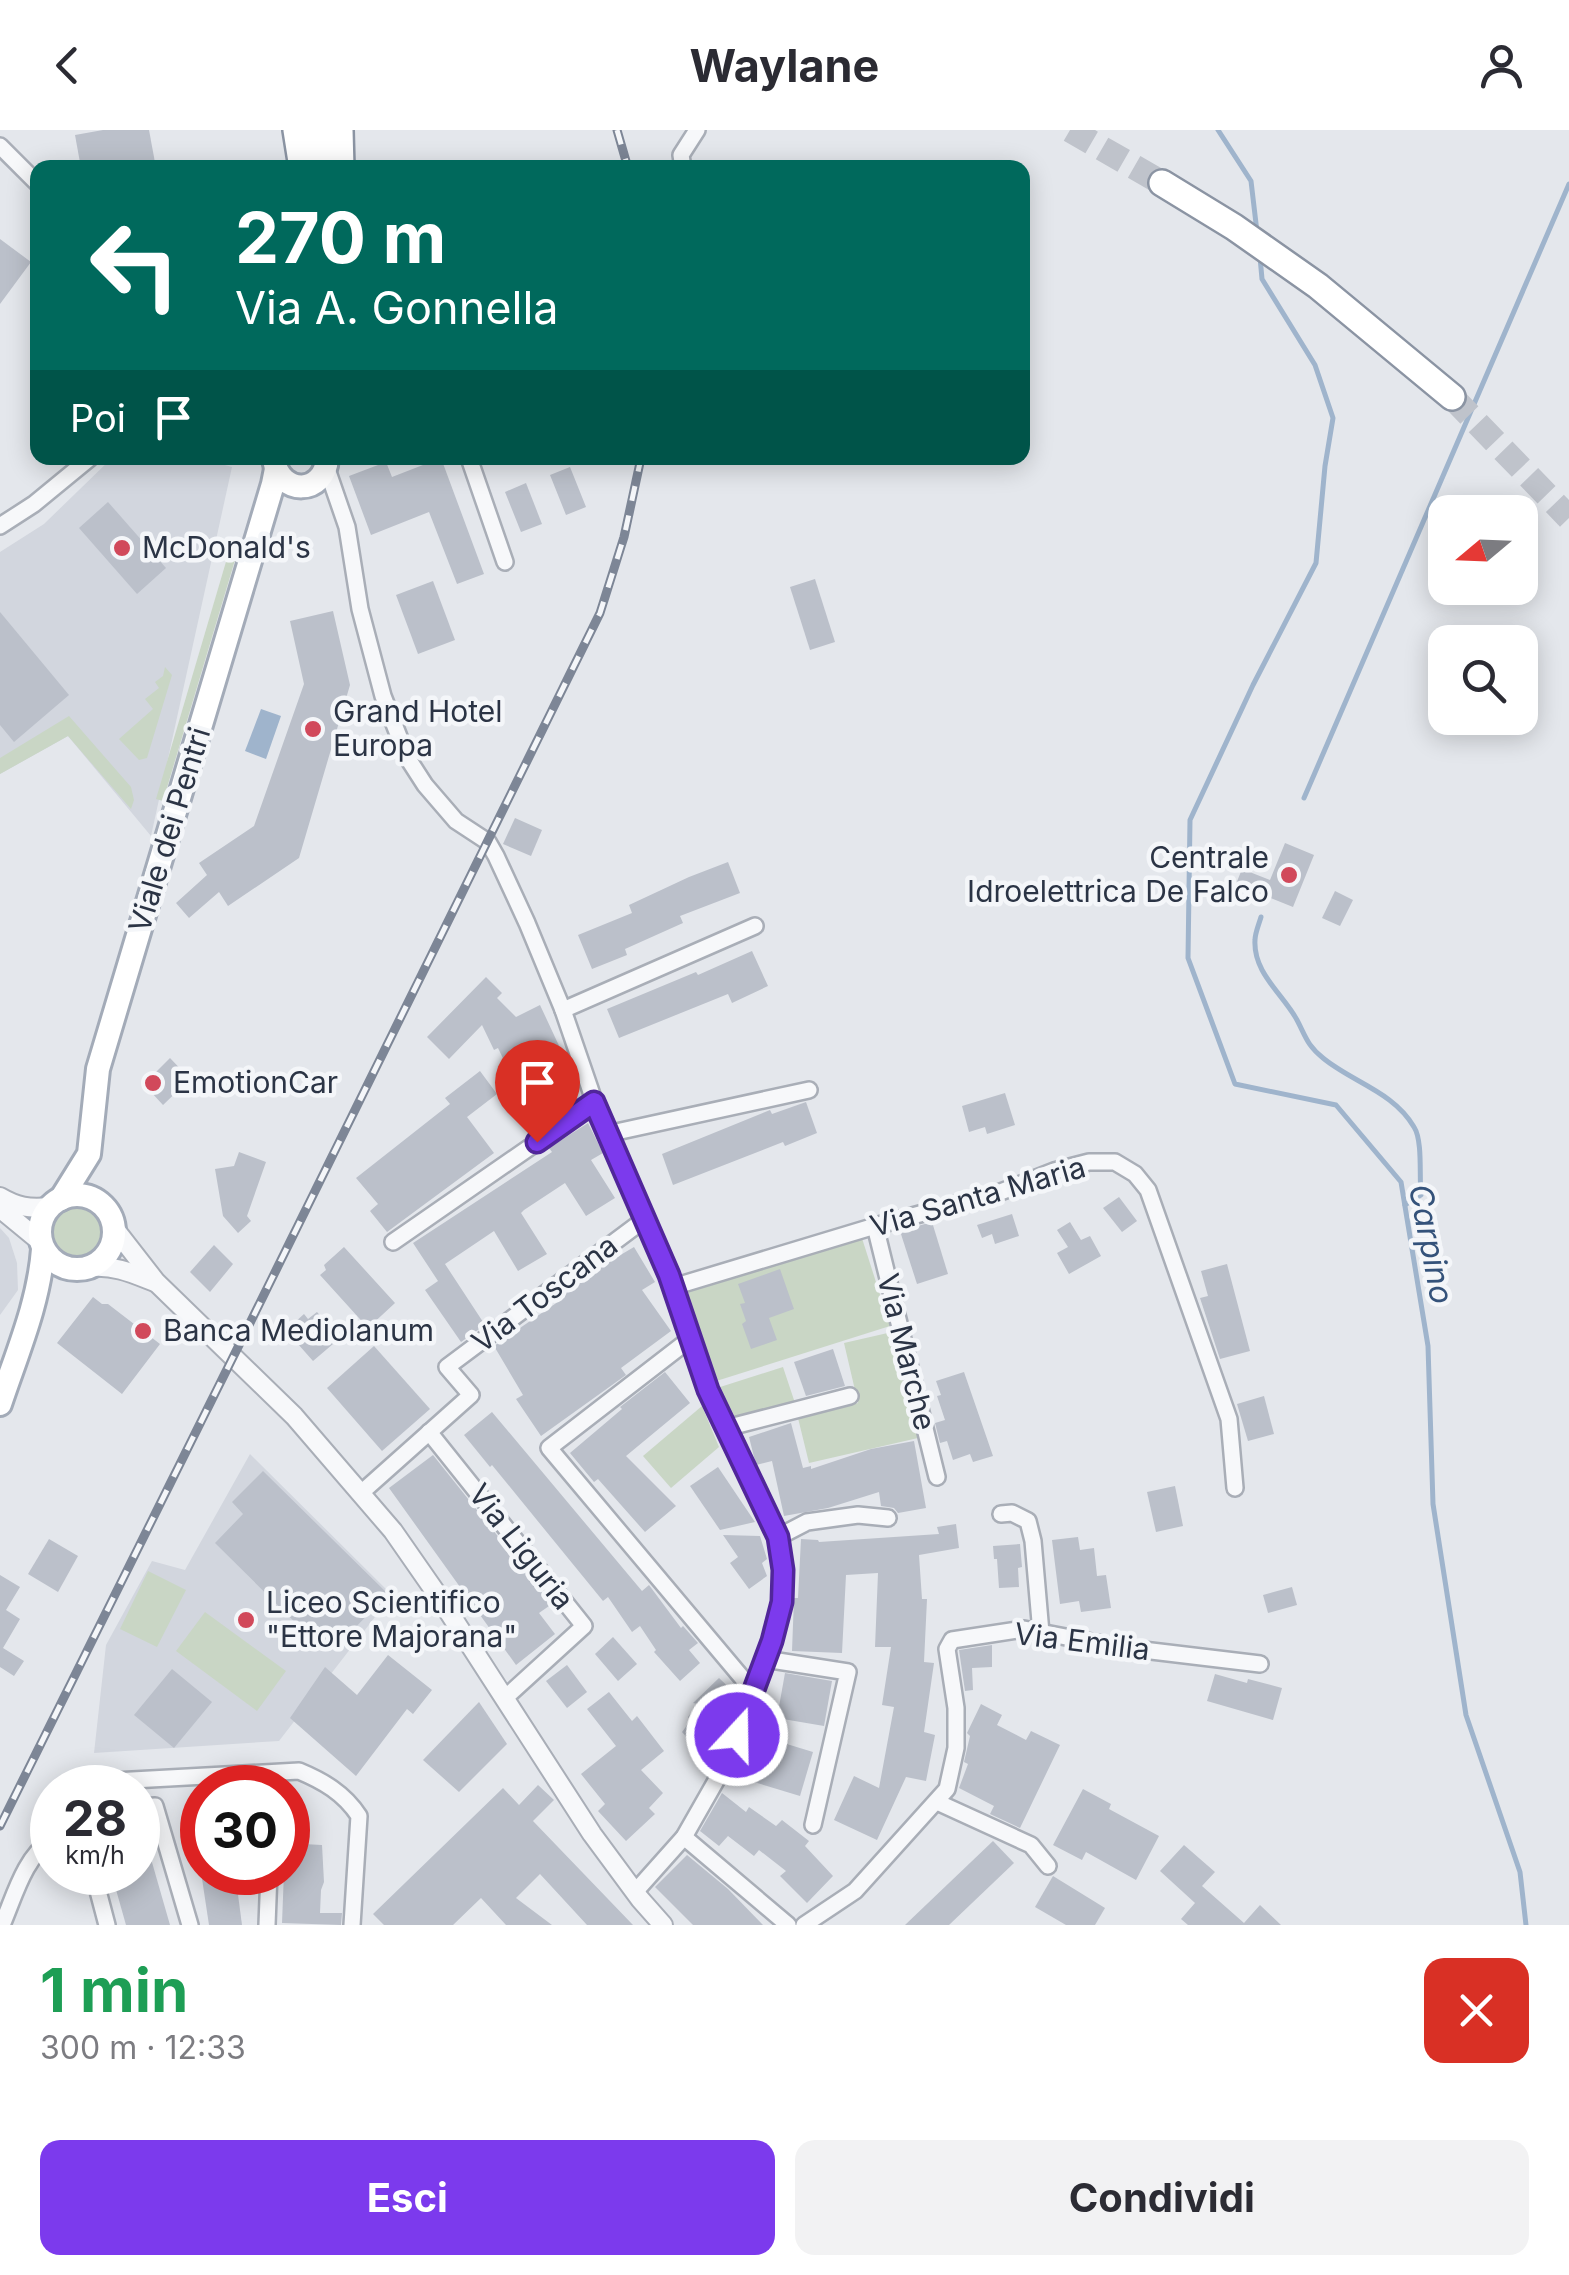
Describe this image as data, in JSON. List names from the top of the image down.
{
  "streets": {
    "main road": ["Viale dei Pentri"],
    "street": [
      "Via Santa Maria",
      "Via Toscana",
      "Via Marche",
      "Via Liguria",
      "Via Emilia"
    ]
  },
  "crossings": [
    ["Via Santa Maria", "Via Marche"],
    ["Via Toscana", "Via Liguria"]
  ],
  "water": ["Carpino"],
  "places": [
    "McDonald's",
    "Grand Hotel Europa",
    "Centrale Idroelettrica De Falco",
    "EmotionCar",
    "Banca Mediolanum",
    "Liceo Scientifico \"Ettore Majorana\""
  ],
  "north": "left",
  "page": {
    "header": "Waylane",
    "turn": ["270 m", "Via A. Gonnella"],
    "then": "Poi",
    "speed": "28 km/h",
    "limit": "30",
    "heading": ["1 min", "300 m · 12:33"],
    "buttons": ["Esci", "Condividi"]
  }
}
